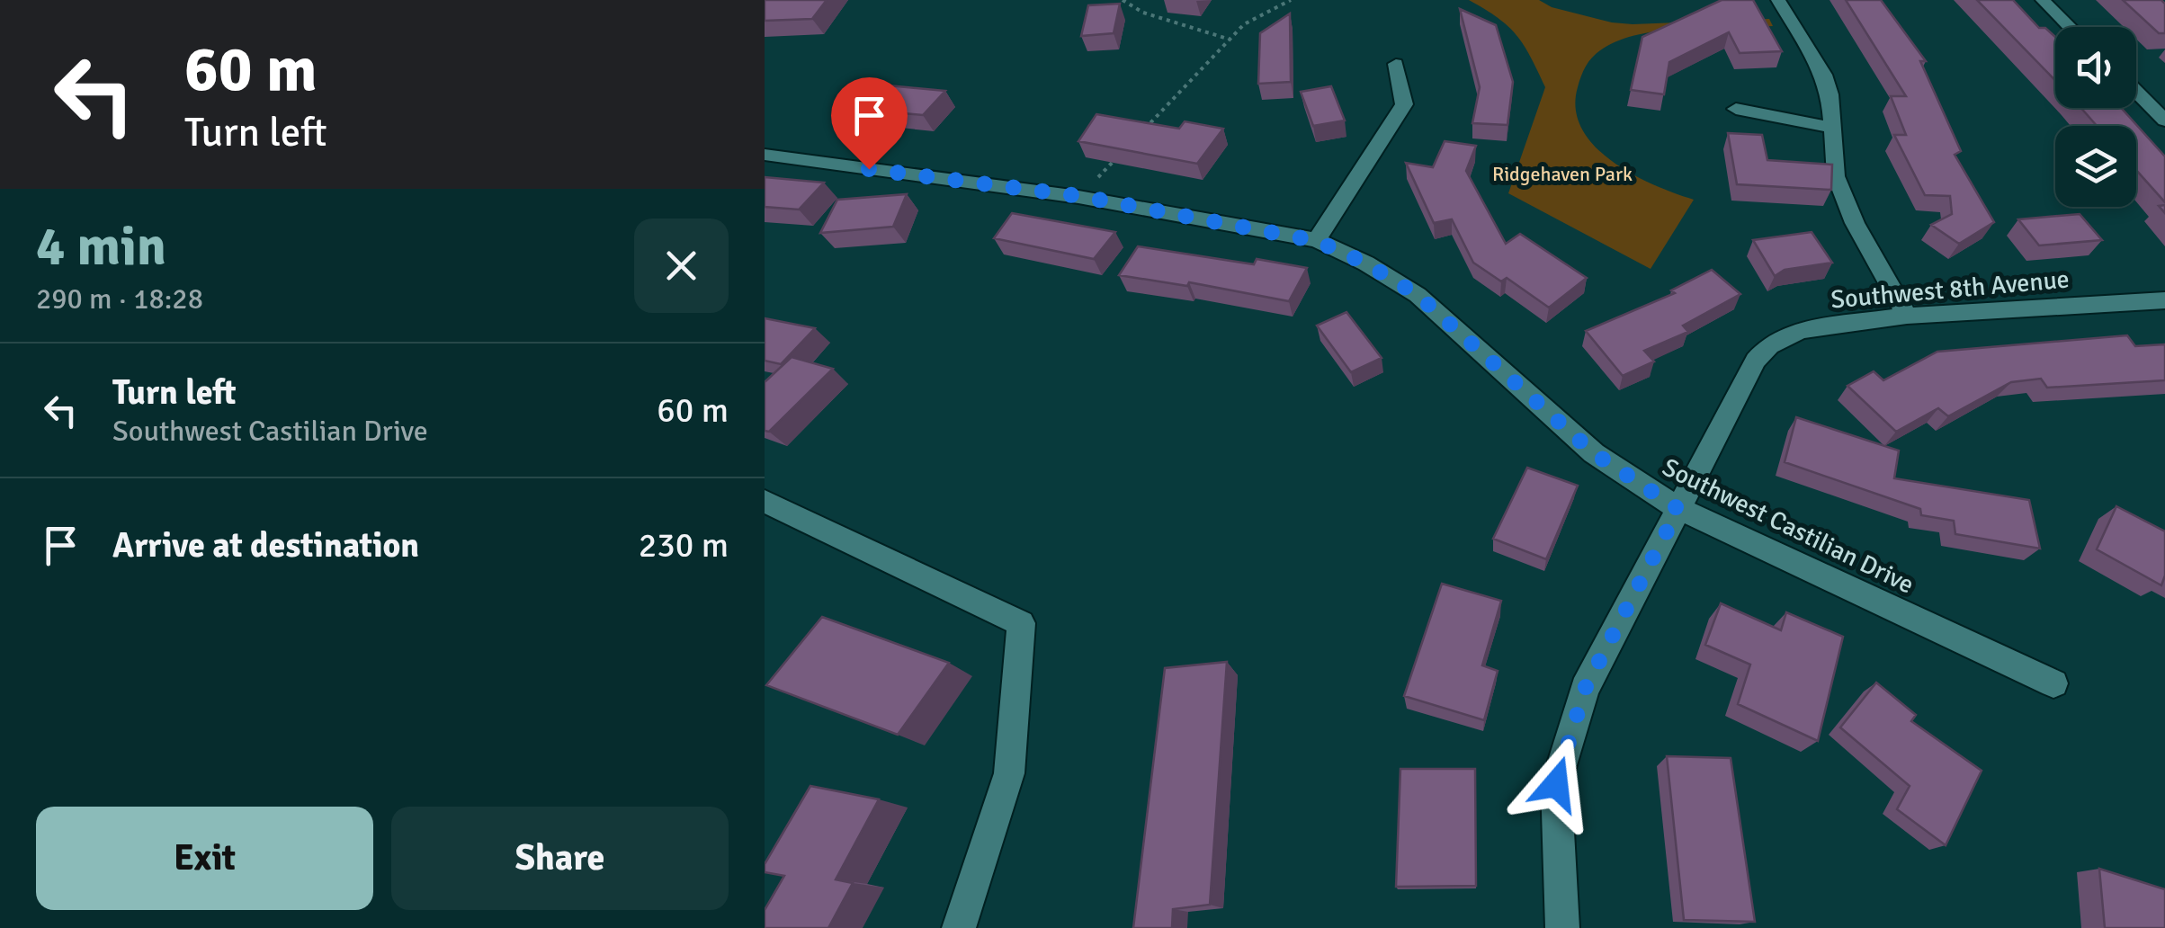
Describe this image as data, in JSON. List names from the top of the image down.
{
  "streets": {
    "street": ["Southwest 8th Avenue", "Southwest Castilian Drive"]
  },
  "crossings": [
    ["Southwest 8th Avenue", "Southwest Castilian Drive"]
  ],
  "parks": ["Ridgehaven Park"],
  "page": {
    "turn": ["60 m", "Turn left"],
    "heading": ["4 min", "290 m · 18:28"],
    "list": [
      {
        "name": "Turn left",
        "note": "Southwest Castilian Drive",
        "value": "60 m"
      },
      {
        "name": "Arrive at destination",
        "value": "230 m"
      }
    ],
    "buttons": ["Exit", "Share"]
  }
}
